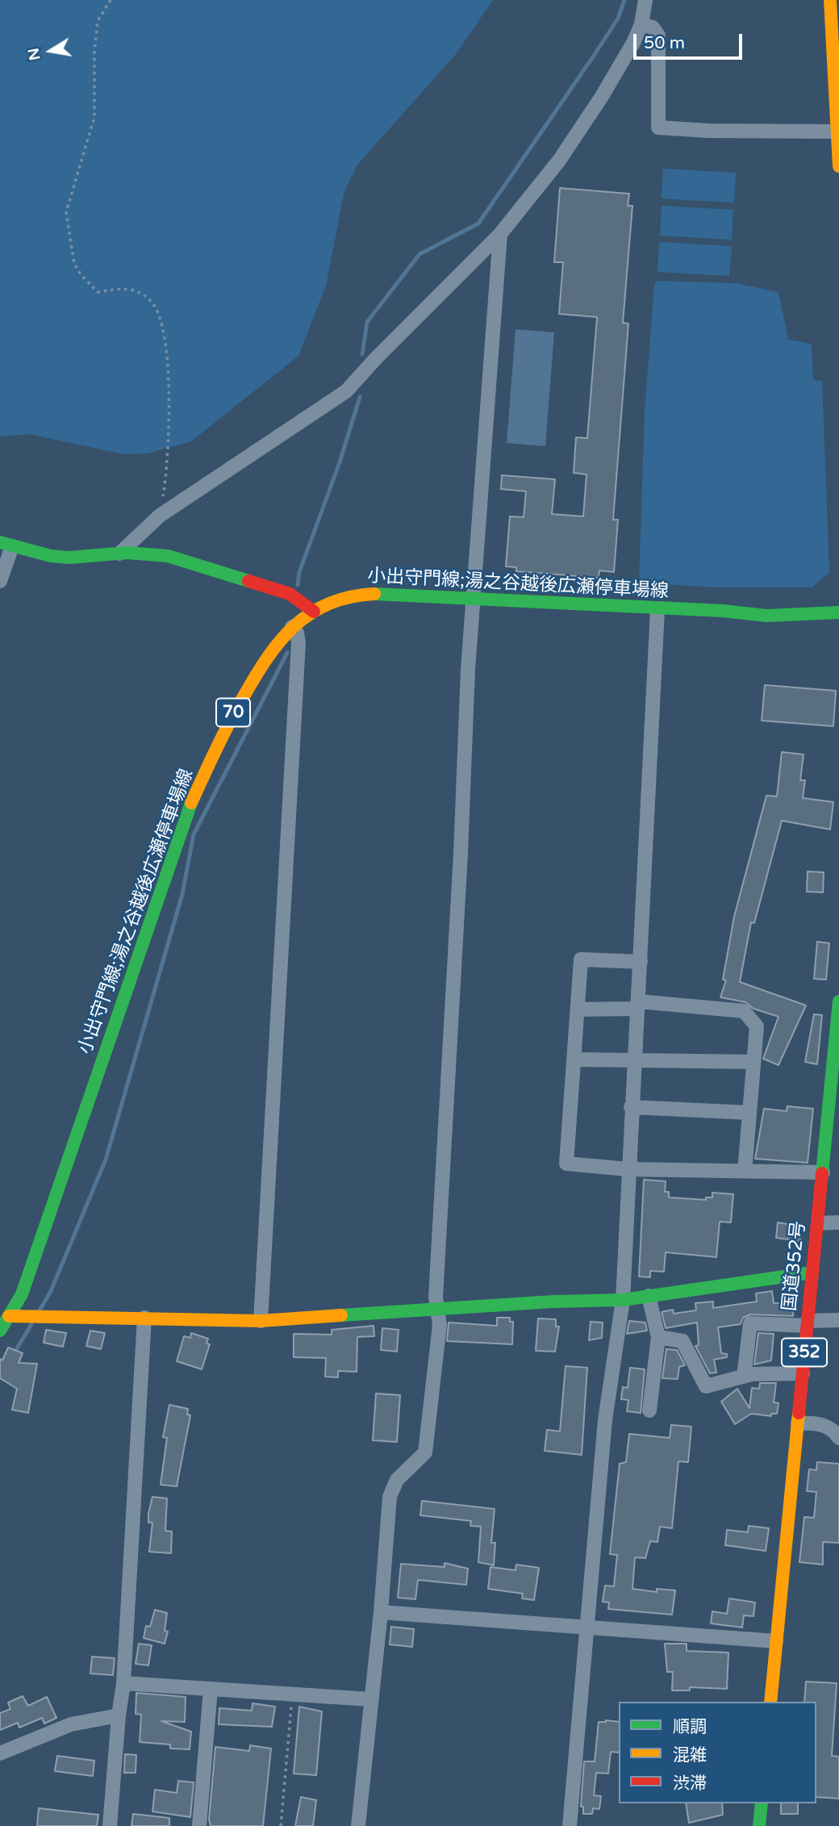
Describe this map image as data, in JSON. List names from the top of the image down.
{
  "streets": {
    "main road": [
      "小出守門線;湯之谷越後広瀬停車場線",
      "70",
      "国道352号",
      "352"
    ]
  },
  "legend": ["順調", "混雑", "渋滞"],
  "scale_bar": "50 m",
  "north": "left"
}
